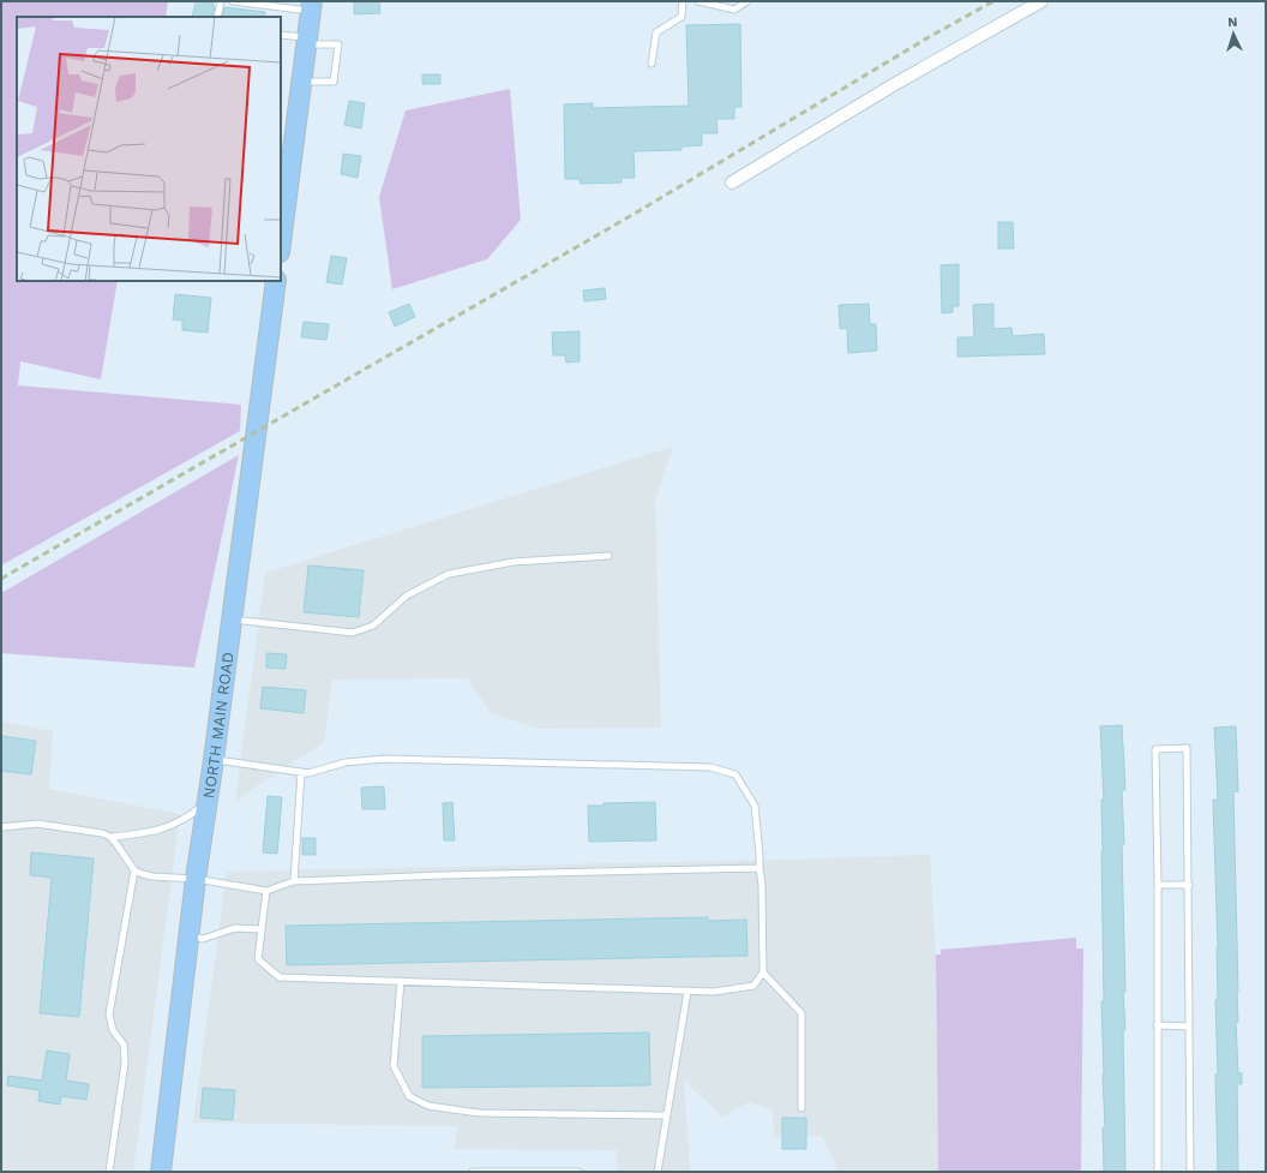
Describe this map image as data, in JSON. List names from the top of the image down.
{
  "streets": {
    "main road": ["NORTH MAIN ROAD"]
  },
  "north": "top"
}
